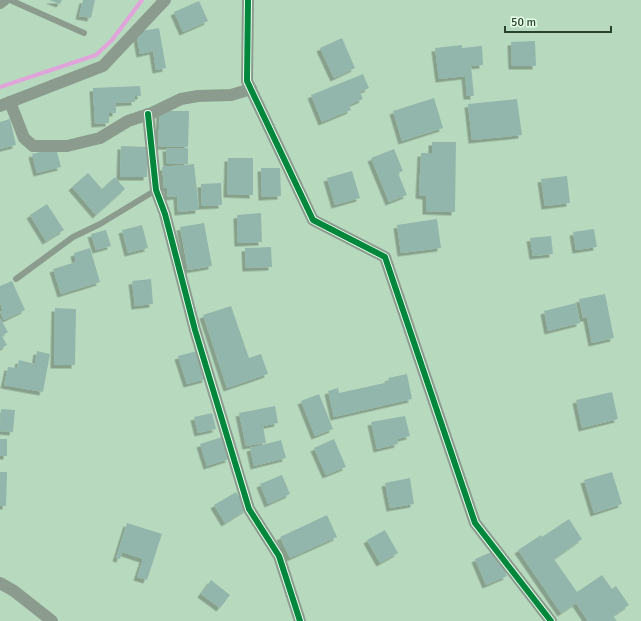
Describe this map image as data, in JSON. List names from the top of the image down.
{
  "scale_bar": "50 m"
}
